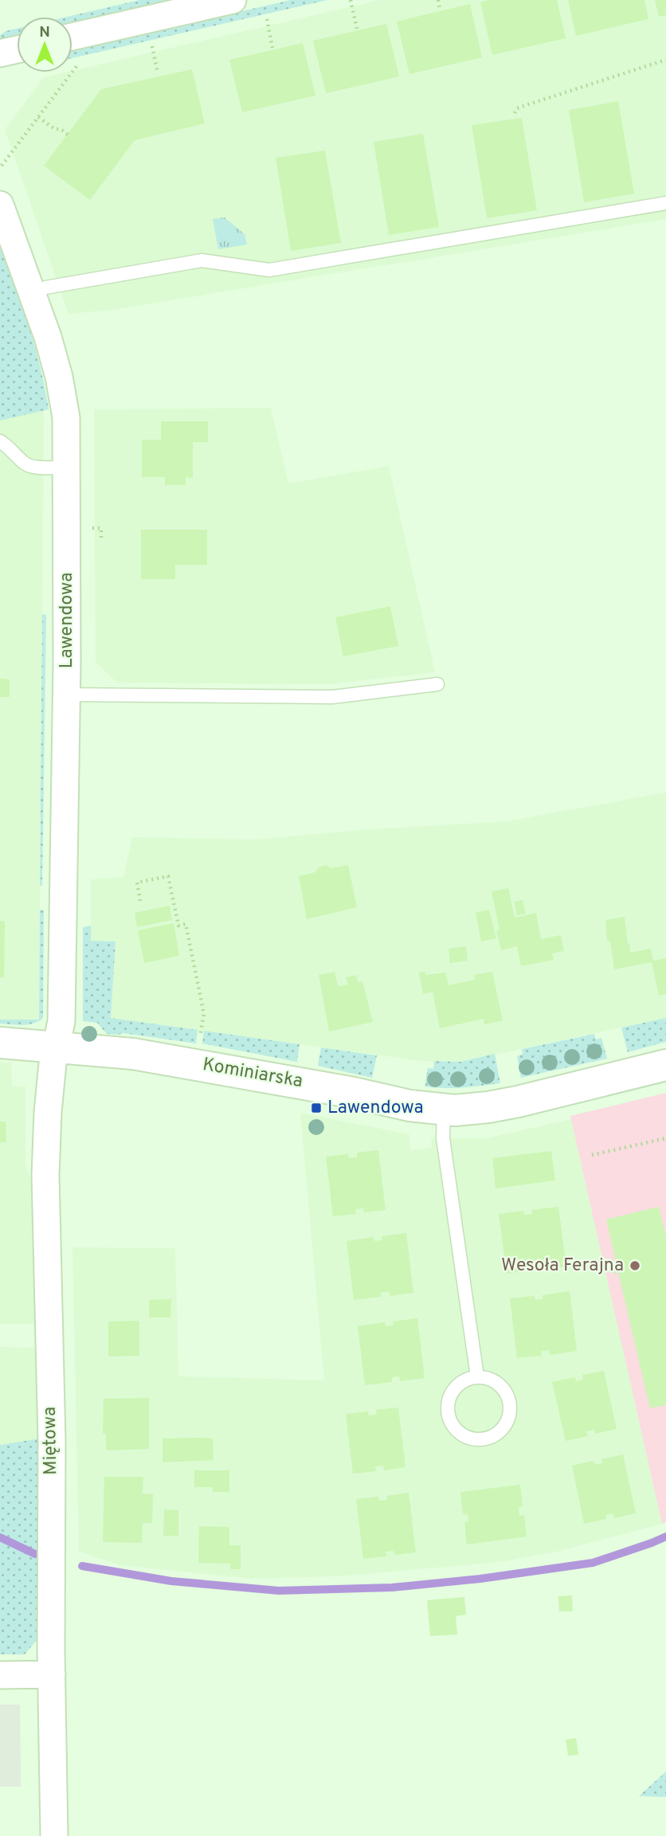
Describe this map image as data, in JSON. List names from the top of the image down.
{
  "streets": {
    "street": ["Lawendowa", "Kominiarska", "Miętowa"]
  },
  "crossings": [
    ["Lawendowa", "Kominiarska"],
    ["Lawendowa", "Miętowa"],
    ["Kominiarska", "Miętowa"]
  ],
  "places": {
    "transit": ["Lawendowa"],
    "other": ["Wesoła Ferajna"]
  },
  "north": "top"
}
